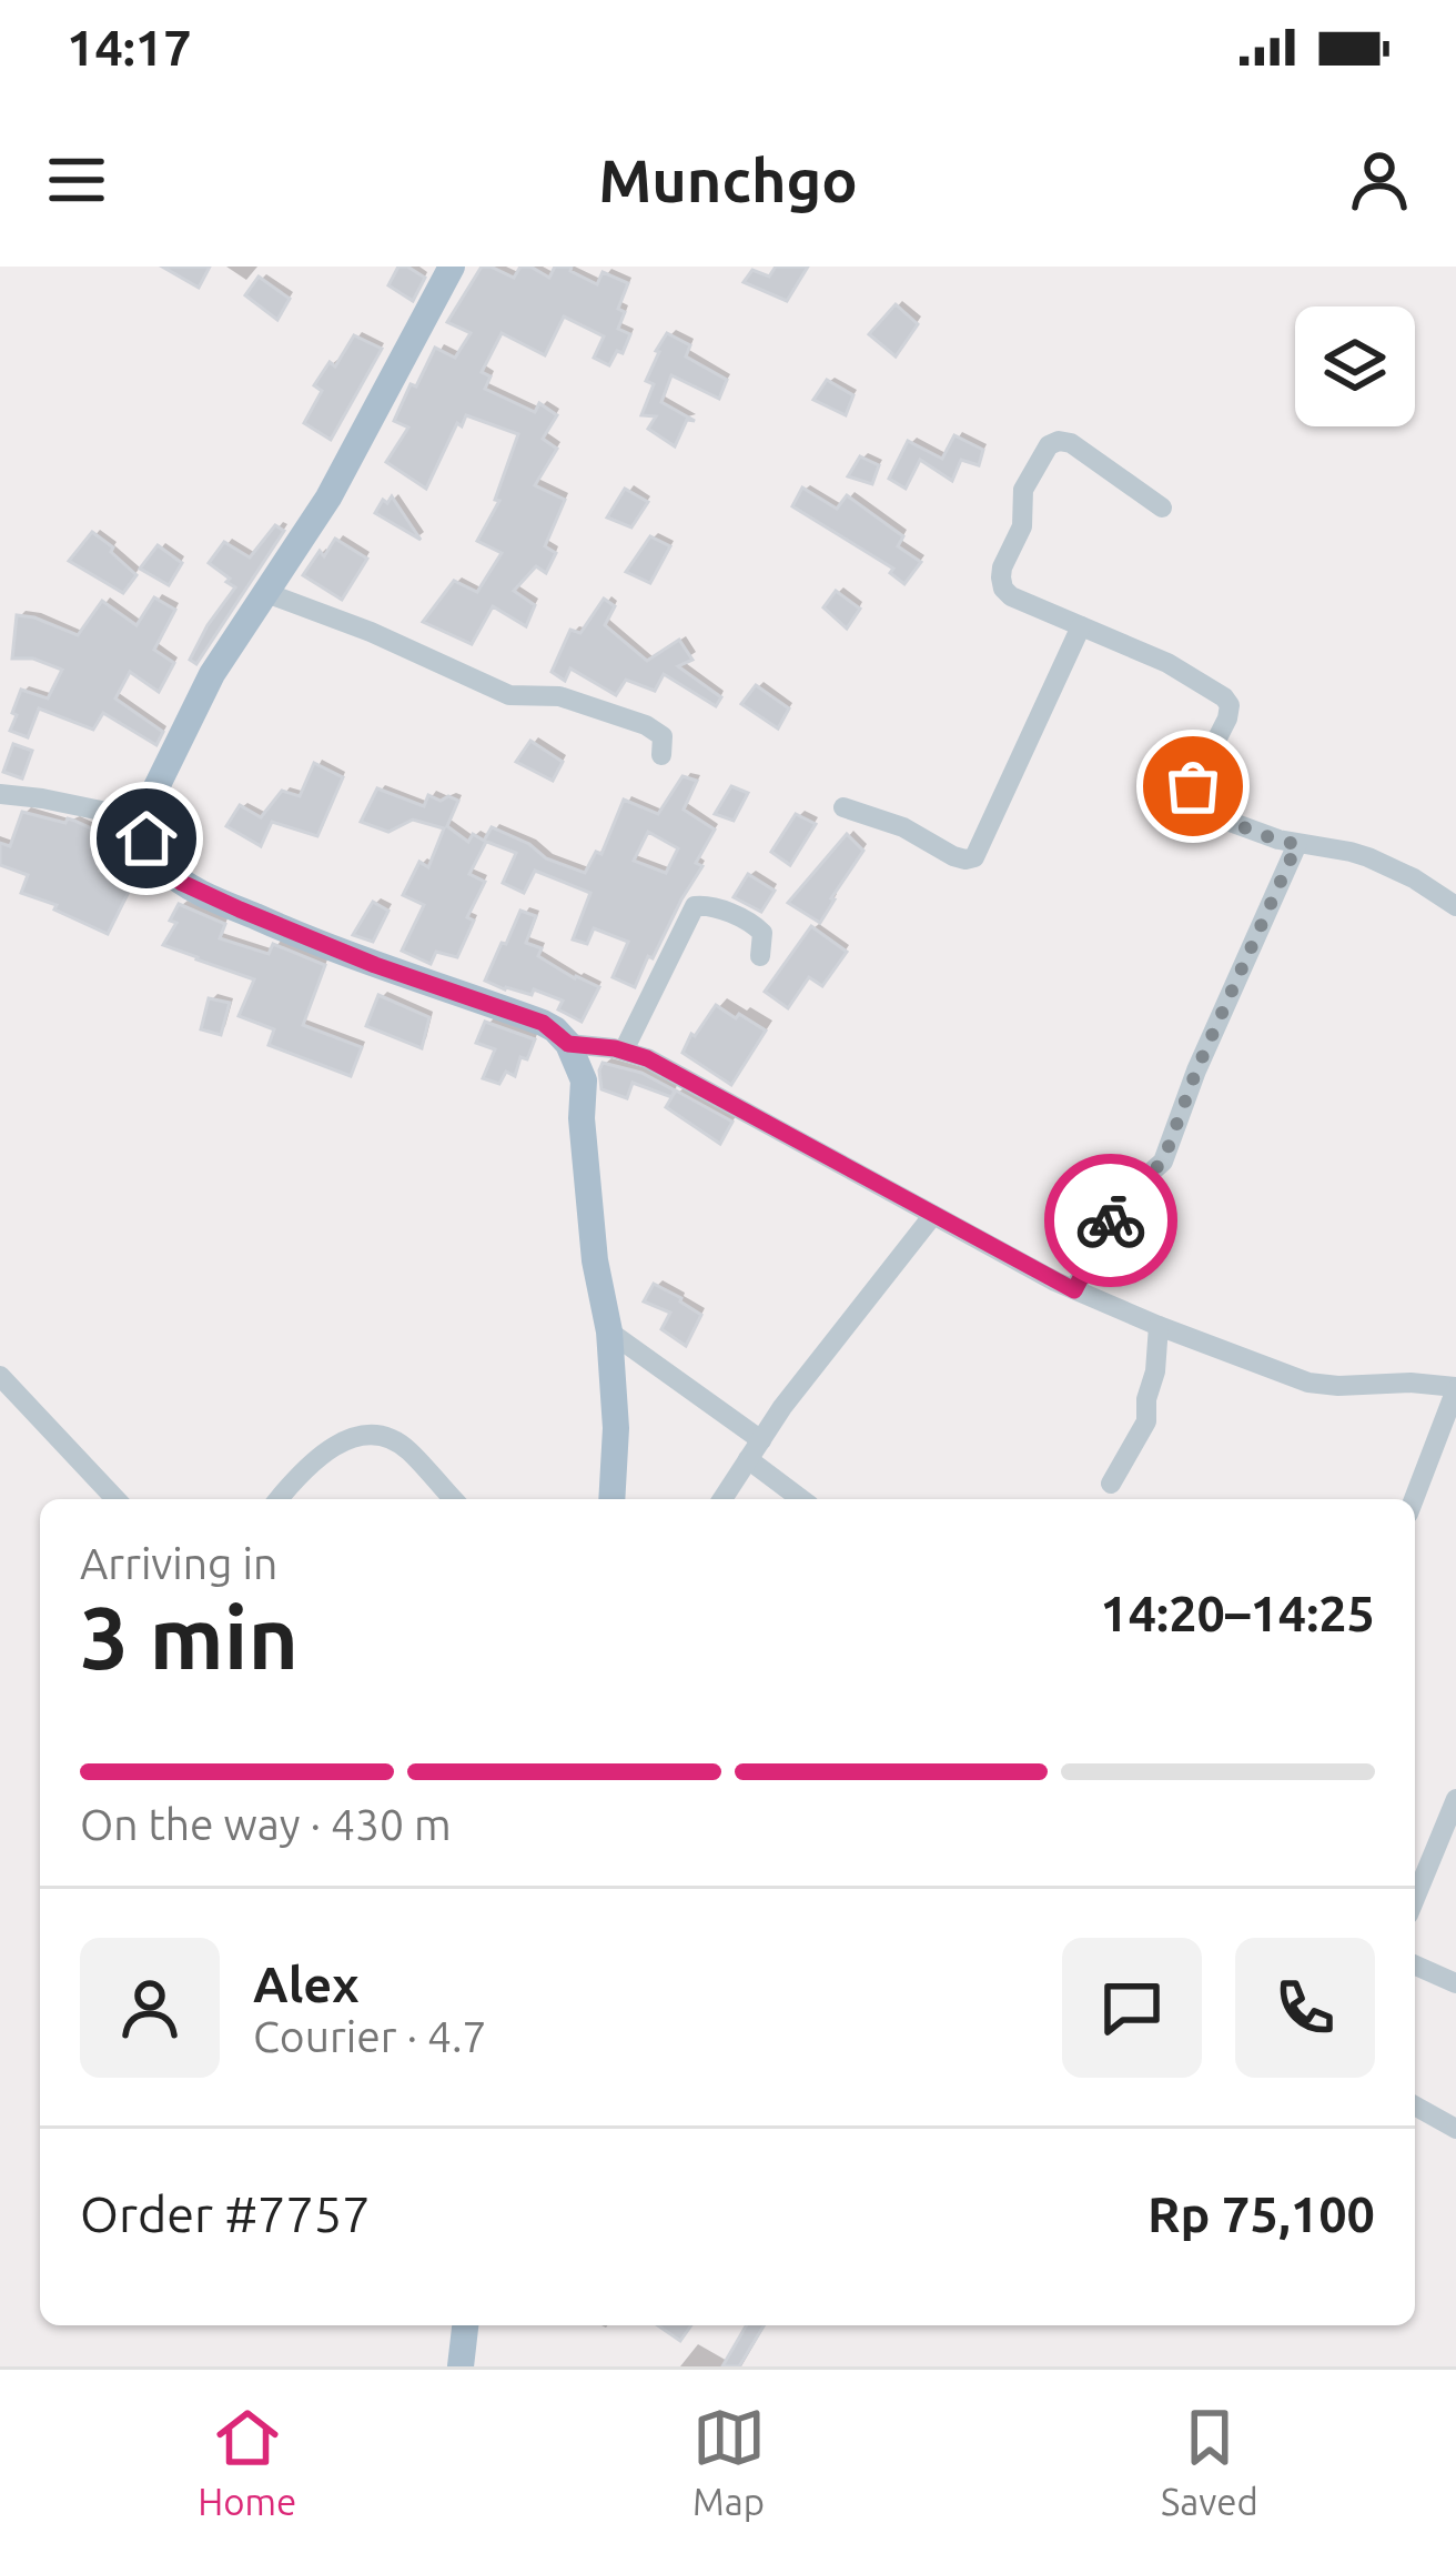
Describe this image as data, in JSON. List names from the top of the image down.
{
  "page": {
    "status": "14:17",
    "header": "Munchgo",
    "heading": ["3 min", "Arriving in", "14:20–14:25"],
    "panel": [
      "Alex",
      "Courier · 4.7",
      "Order #7757",
      "Rp 75,100"
    ],
    "bar": "On the way · 430 m",
    "tabs": ["Home", "Map", "Saved"]
  }
}
